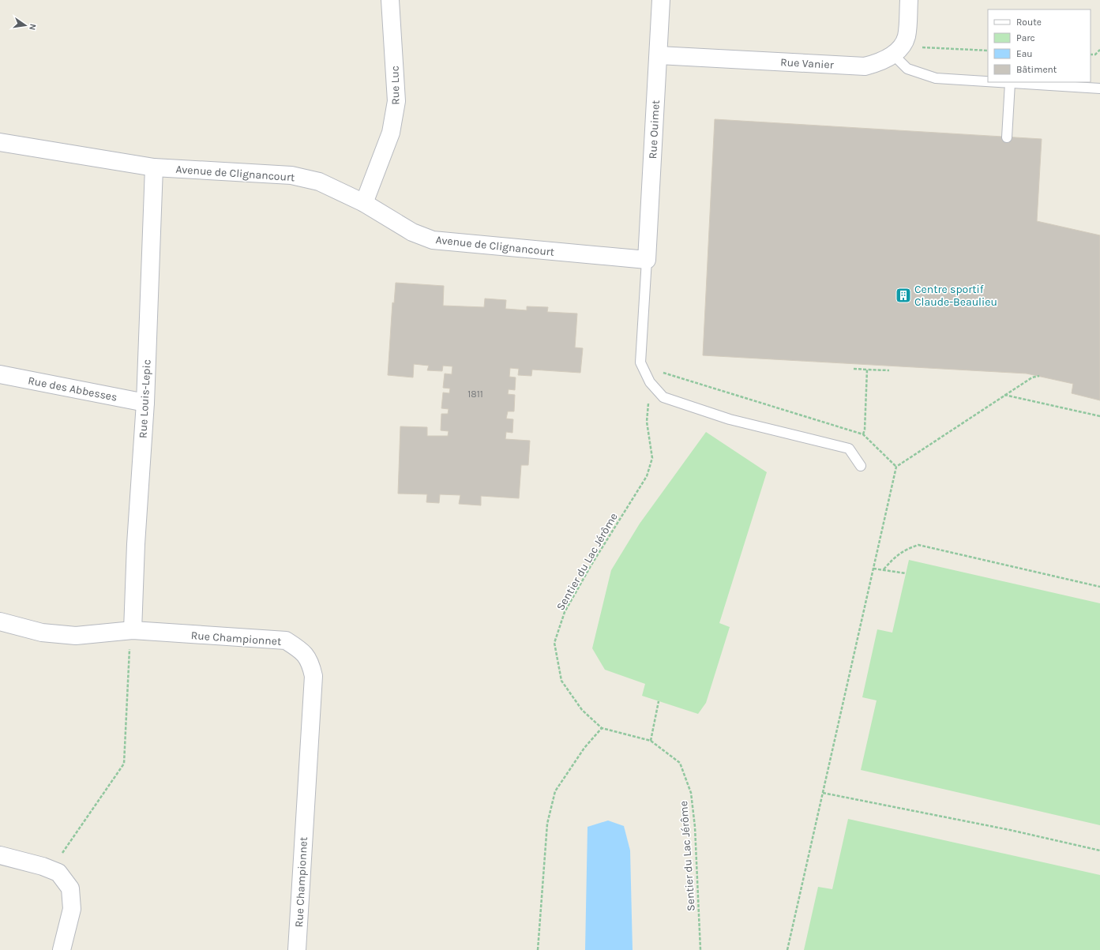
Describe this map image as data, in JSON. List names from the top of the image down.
{
  "streets": {
    "street": [
      "Rue Vanier",
      "Rue Luc",
      "Rue Ouimet",
      "Avenue de Clignancourt",
      "Rue des Abbesses",
      "Rue Louis-Lepic",
      "Rue Championnet"
    ],
    "path": ["Sentier du Lac Jérôme"]
  },
  "crossings": [
    ["Rue Vanier", "Rue Ouimet"],
    ["Rue Luc", "Avenue de Clignancourt"],
    ["Rue Ouimet", "Avenue de Clignancourt"],
    ["Avenue de Clignancourt", "Rue Louis-Lepic"],
    ["Rue des Abbesses", "Rue Louis-Lepic"],
    ["Rue Louis-Lepic", "Rue Championnet"]
  ],
  "places": {
    "building": ["Centre sportif Claude-Beaulieu"]
  },
  "house_numbers": ["1811"],
  "legend": [
    "Route",
    "Parc",
    "Eau",
    "Bâtiment"
  ],
  "north": "right"
}
